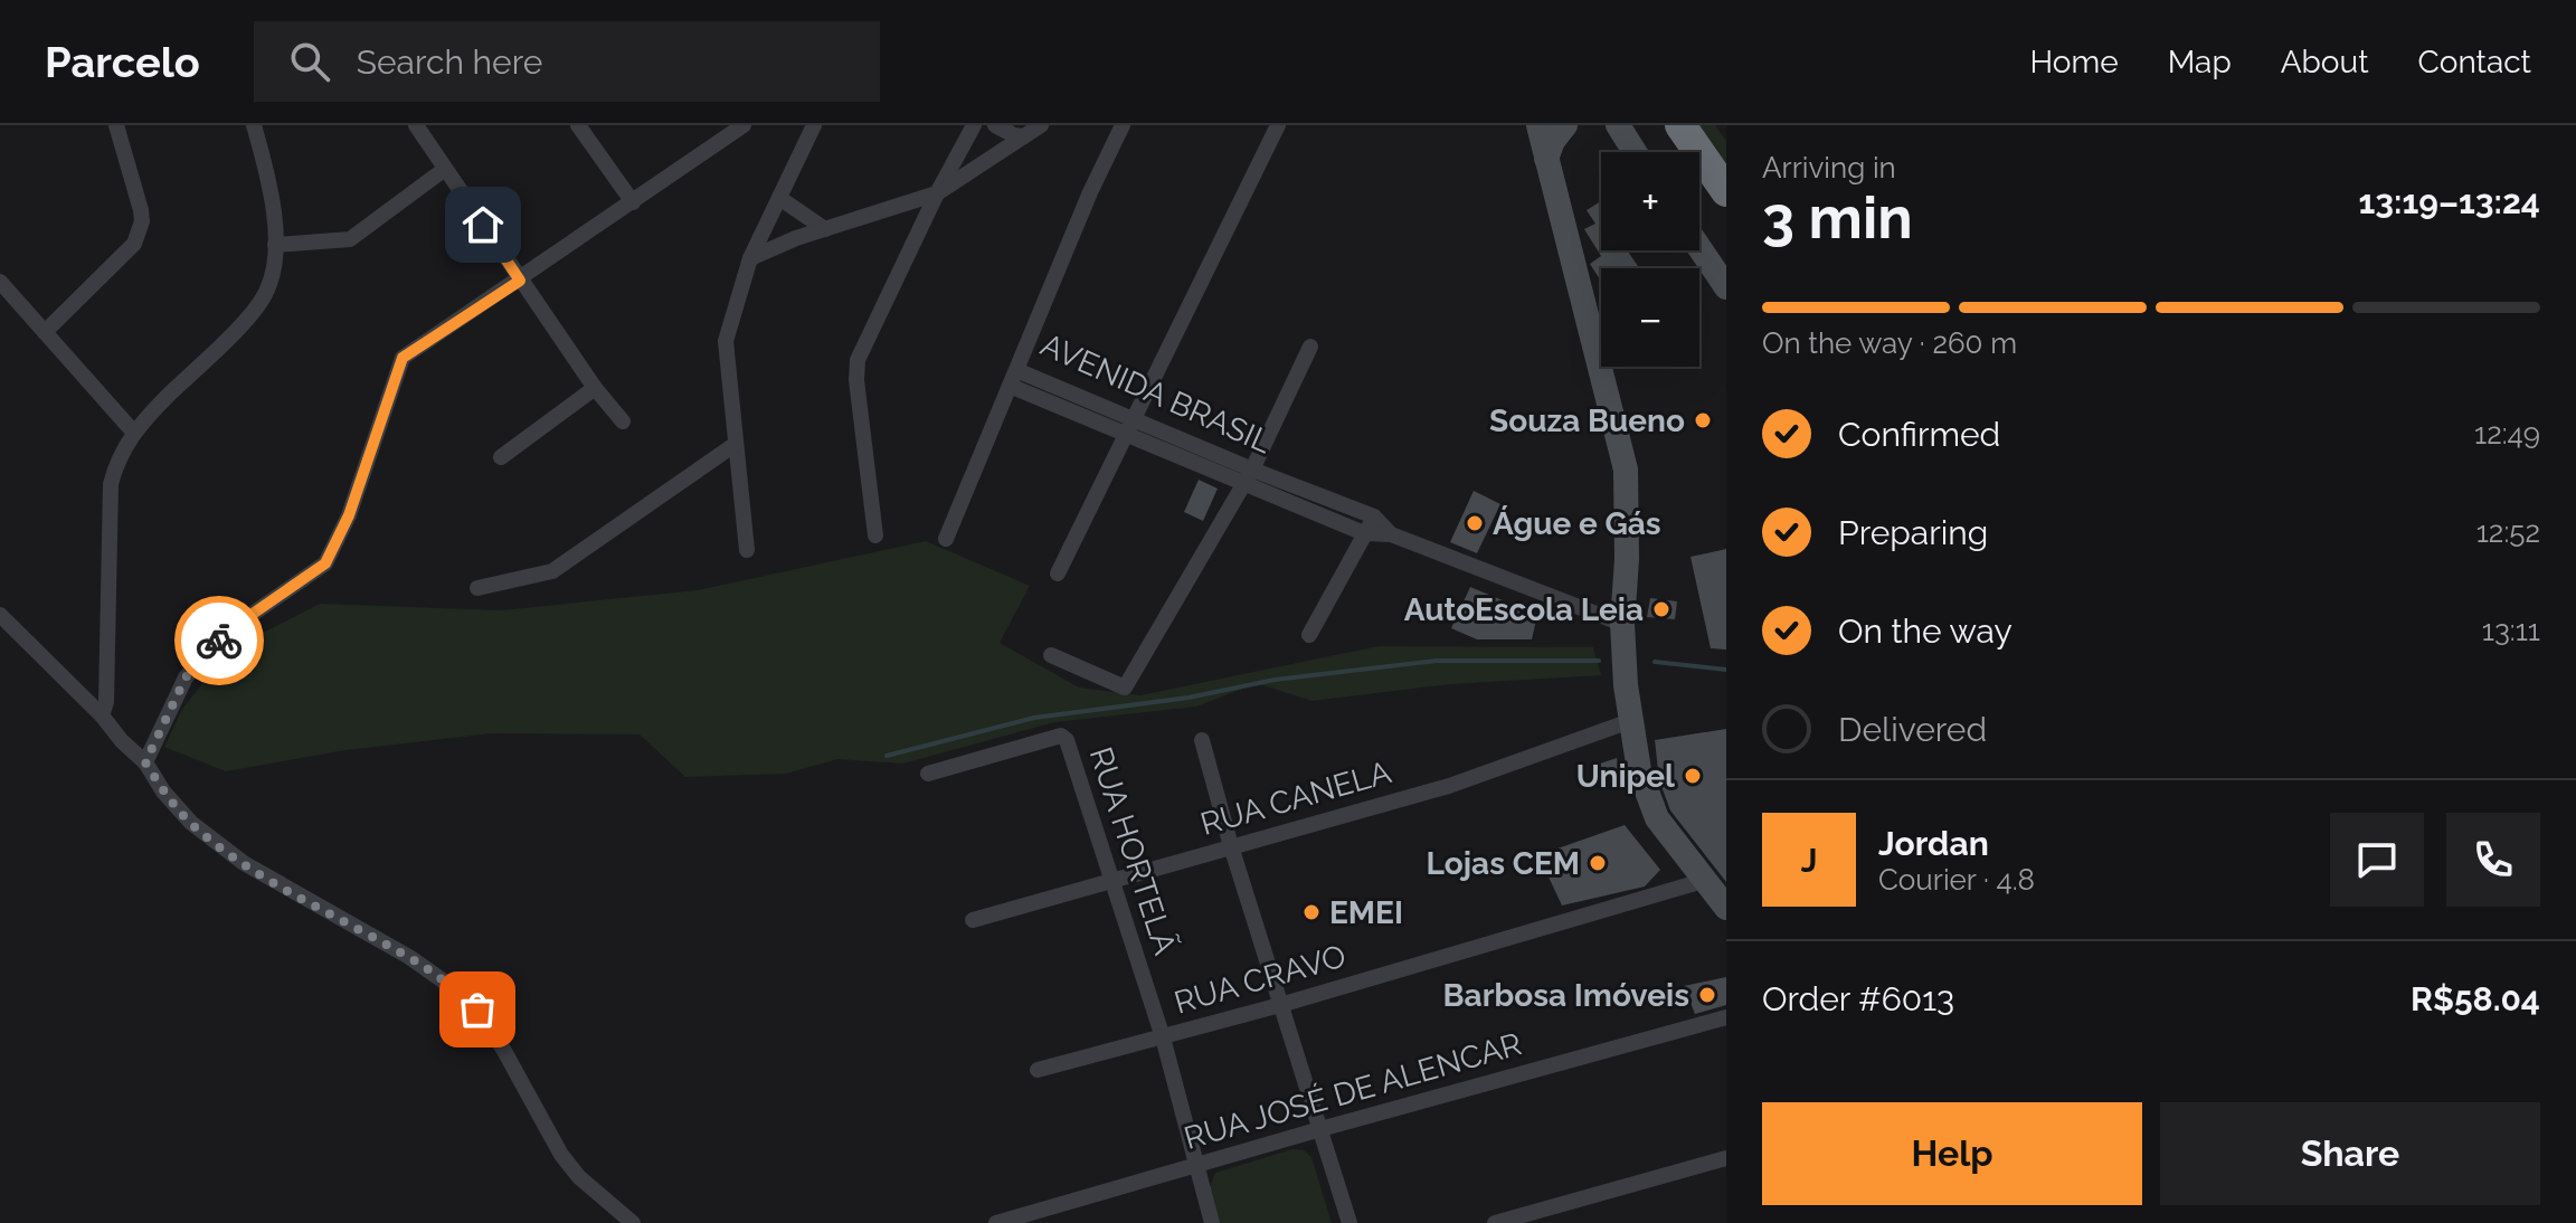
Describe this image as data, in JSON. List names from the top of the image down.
{
  "streets": {
    "street": [
      "AVENIDA BRASIL",
      "RUA CANELA",
      "RUA HORTELÃ",
      "RUA CRAVO",
      "RUA JOSÉ DE ALENCAR"
    ]
  },
  "crossings": [
    ["RUA CANELA", "RUA HORTELÃ"],
    ["RUA HORTELÃ", "RUA CRAVO"],
    ["RUA HORTELÃ", "RUA JOSÉ DE ALENCAR"]
  ],
  "places": [
    "Souza Bueno",
    "Águe e Gás",
    "AutoEscola Leia",
    "Unipel",
    "Lojas CEM",
    "EMEI",
    "Barbosa Imóveis"
  ],
  "page": {
    "header": "Parcelo",
    "search": "Search here",
    "nav": [
      "Home",
      "Map",
      "About",
      "Contact"
    ],
    "heading": ["3 min", "Arriving in", "13:19–13:24"],
    "panel": [
      "Jordan",
      "Courier · 4.8",
      "Order #6013",
      "R$58.04"
    ],
    "map_buttons": ["+", "−"],
    "bar": "On the way · 260 m",
    "list": [
      ["Confirmed", "12:49"],
      ["Preparing", "12:52"],
      ["On the way", "13:11"],
      "Delivered"
    ],
    "round": "J",
    "buttons": ["Help", "Share"]
  }
}
